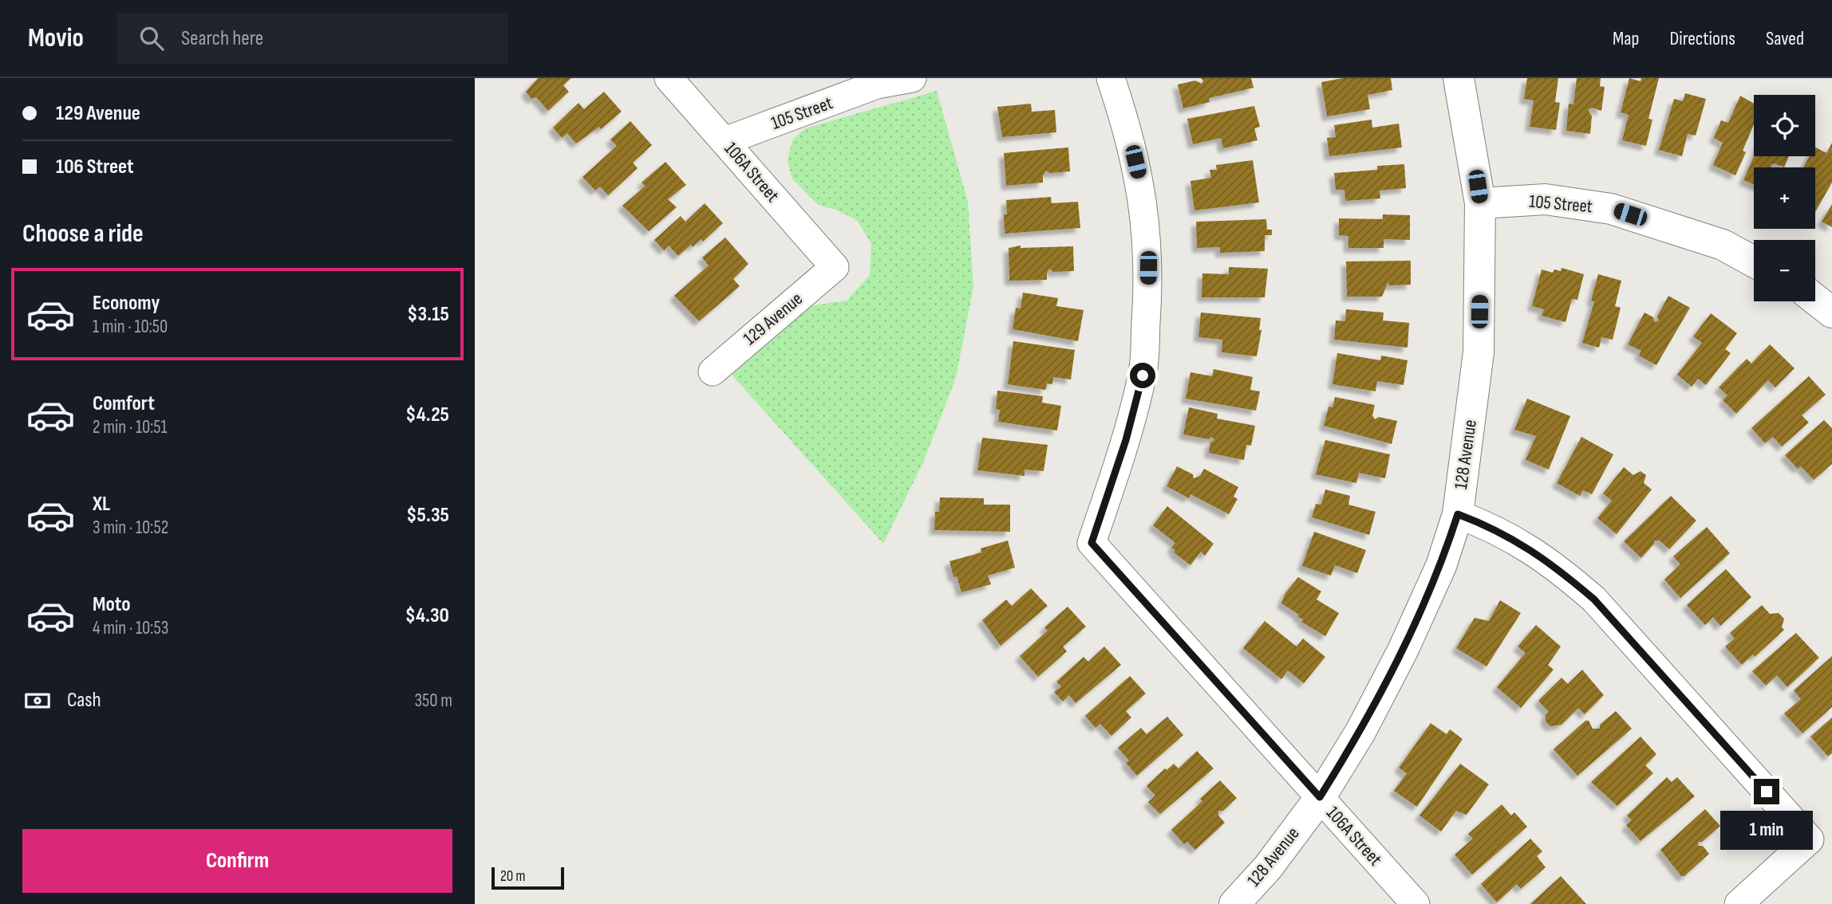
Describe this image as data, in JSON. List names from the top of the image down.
{
  "streets": {
    "street": [
      "105 Street",
      "106A Street",
      "129 Avenue",
      "128 Avenue"
    ]
  },
  "crossings": [
    ["105 Street", "106A Street"],
    ["105 Street", "128 Avenue"],
    ["106A Street", "129 Avenue"],
    ["106A Street", "128 Avenue"]
  ],
  "scale_bar": "20 m",
  "page": {
    "header": "Movio",
    "search": "Search here",
    "nav": ["Map", "Directions", "Saved"],
    "banner": ["129 Avenue", "106 Street"],
    "map_buttons": ["+", "−"],
    "heading": "Choose a ride",
    "list": [
      {
        "name": "Economy",
        "note": "1 min · 10:50",
        "value": "$3.15"
      },
      {
        "name": "Comfort",
        "note": "2 min · 10:51",
        "value": "$4.25"
      },
      {
        "name": "XL",
        "note": "3 min · 10:52",
        "value": "$5.35"
      },
      {
        "name": "Moto",
        "note": "4 min · 10:53",
        "value": "$4.30"
      }
    ],
    "pay": ["Cash", "350 m"],
    "bubble": "1 min",
    "buttons": "Confirm",
    "scale": "20 m"
  }
}
